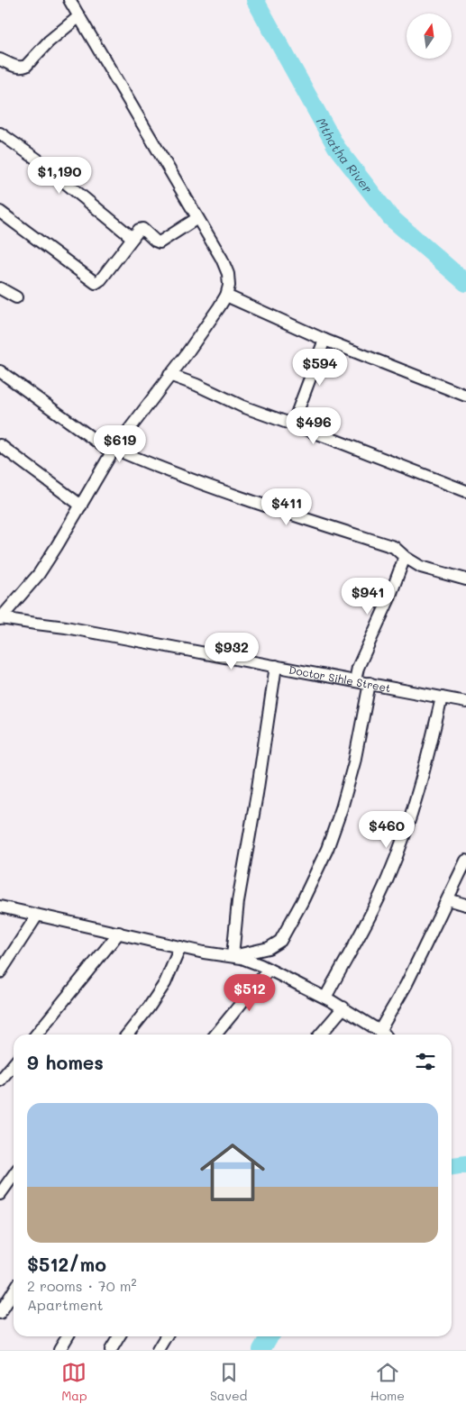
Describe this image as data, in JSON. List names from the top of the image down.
{
  "streets": {
    "street": ["Doctor Sihle Street"]
  },
  "water": ["Mthatha River"],
  "north": "top",
  "page": {
    "price": [
      "$1,190",
      "$594",
      "$496",
      "$619",
      "$411",
      "$941",
      "$932",
      "$460",
      "$512"
    ],
    "heading": "9 homes",
    "list": [
      {
        "name": "$512/mo",
        "note": "2 rooms · 70 m² · Apartment"
      }
    ],
    "tabs": ["Map", "Saved", "Home"]
  }
}
